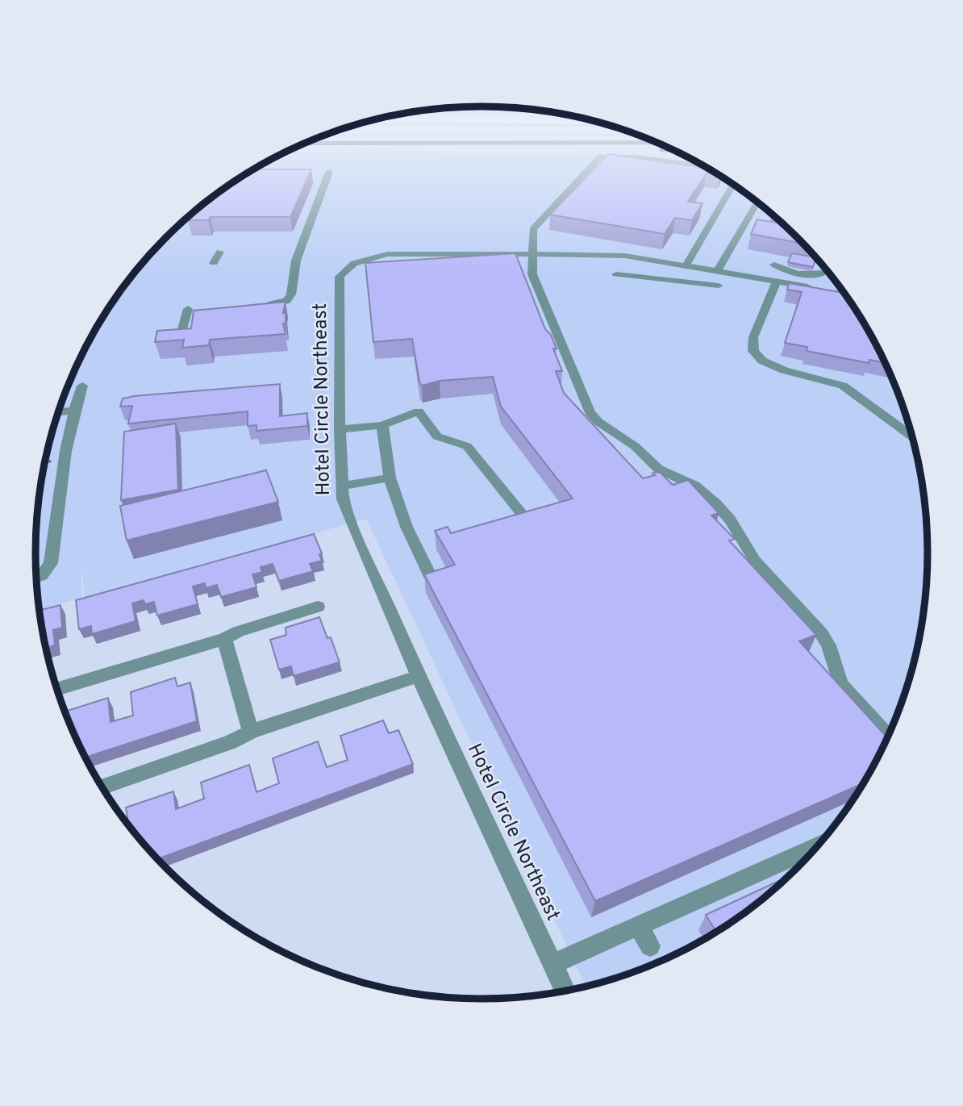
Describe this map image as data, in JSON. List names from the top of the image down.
{
  "streets": {
    "street": ["Hotel Circle Northeast"]
  }
}
